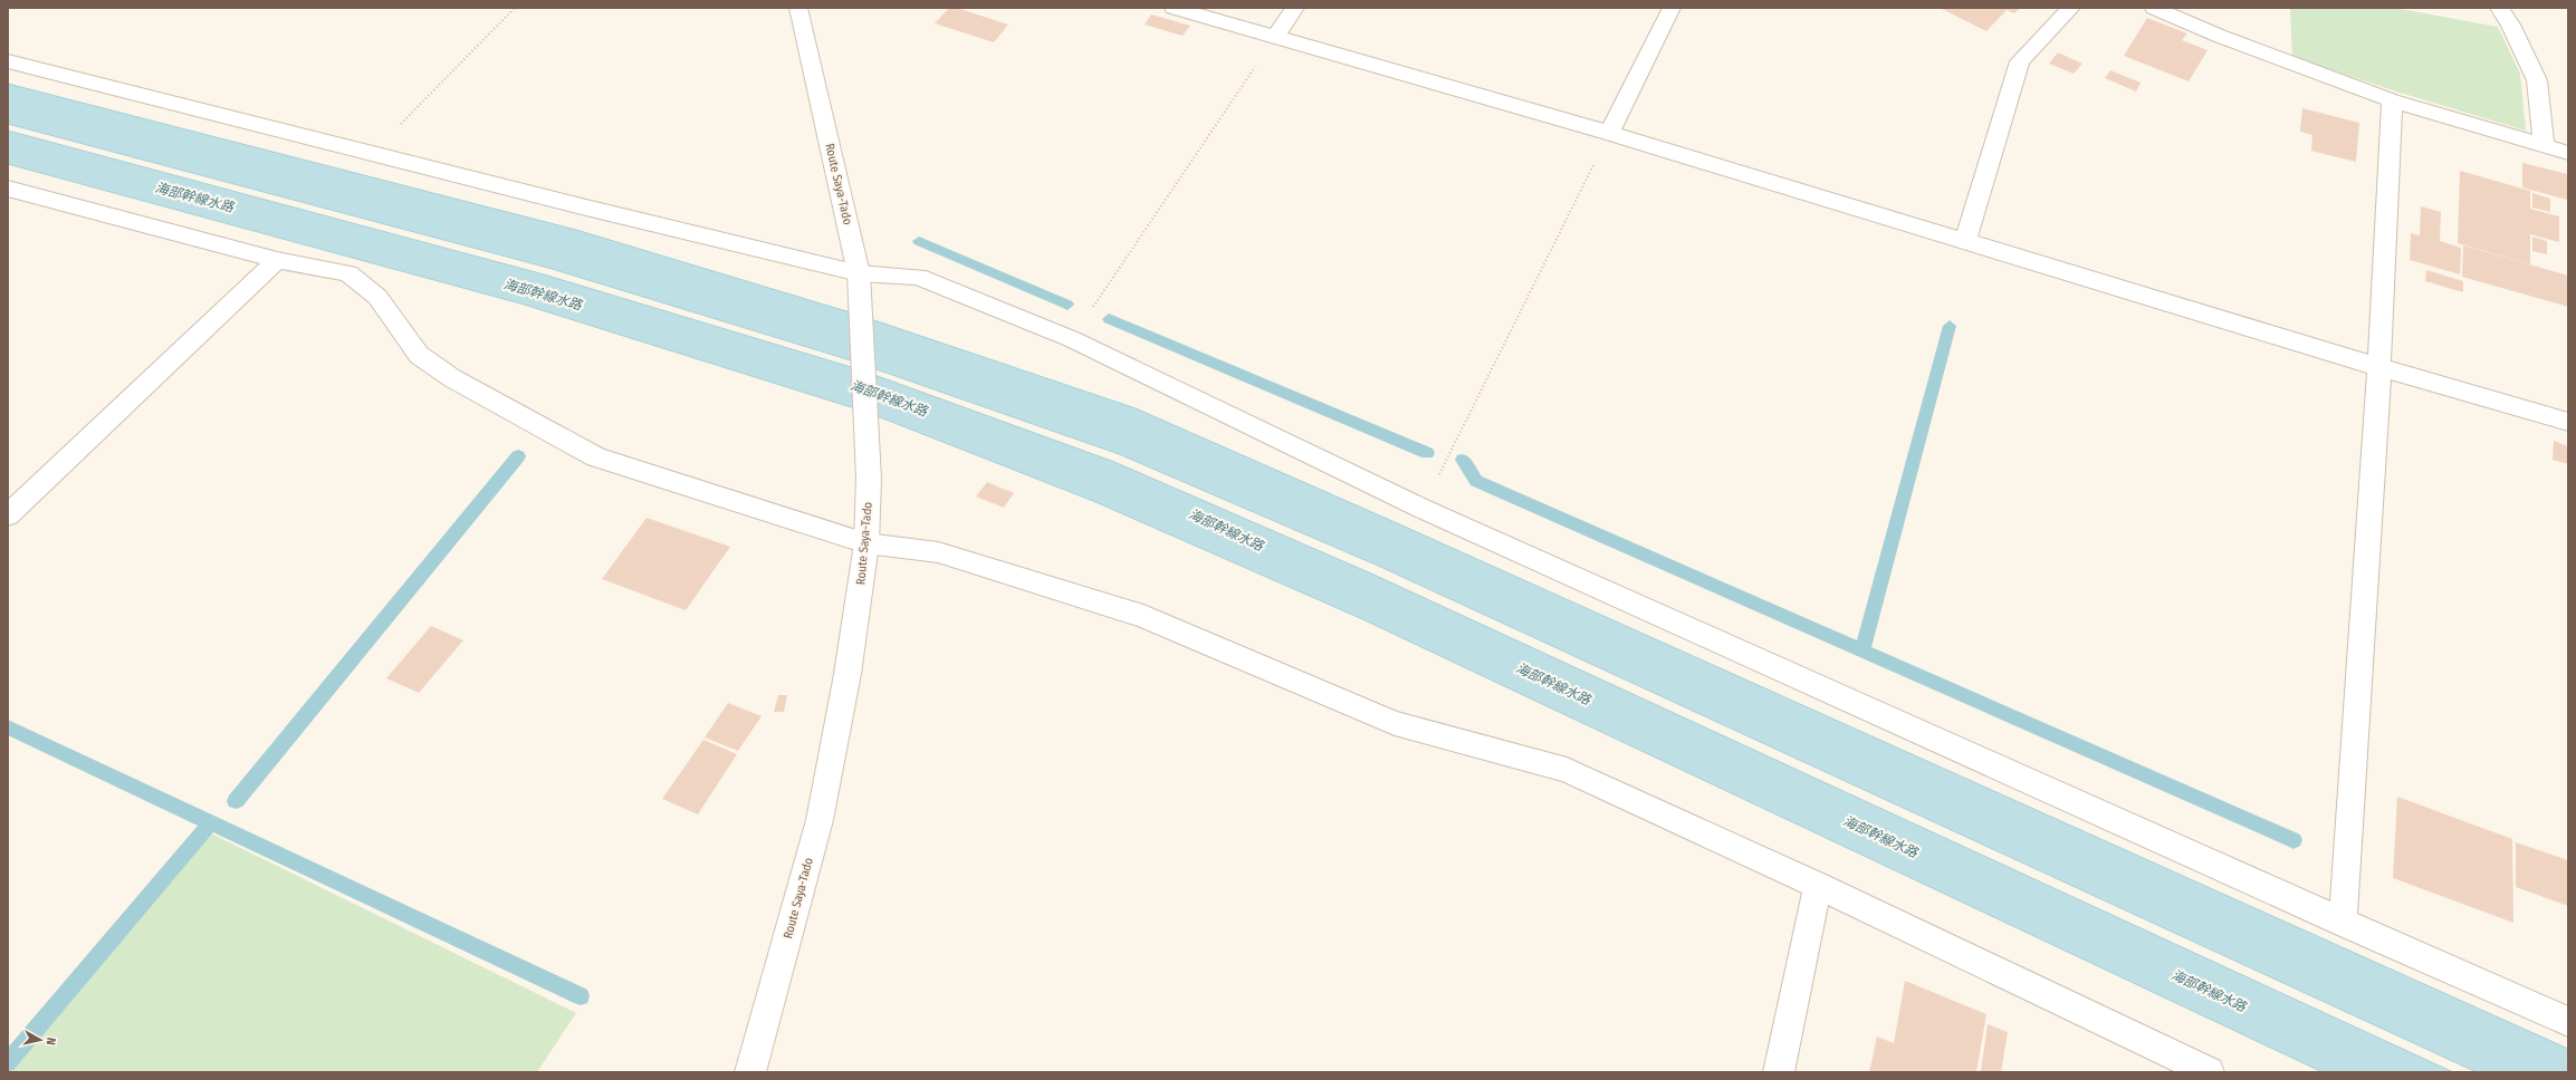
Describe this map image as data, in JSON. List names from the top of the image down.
{
  "streets": {
    "street": ["Route Saya-Tado"]
  },
  "water": ["海部幹線水路"],
  "north": "right"
}
